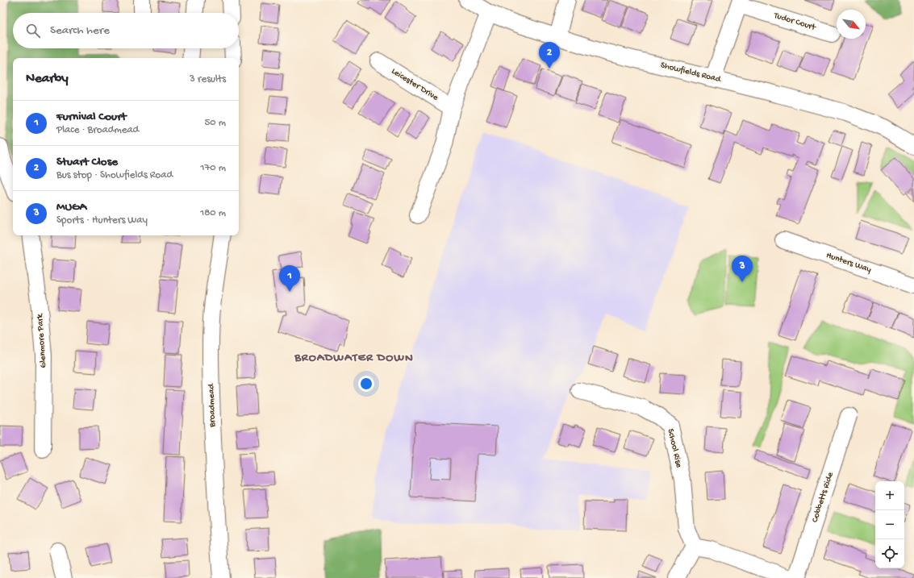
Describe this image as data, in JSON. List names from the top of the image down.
{
  "streets": {
    "street": [
      "Tudor Court",
      "Showfields Road",
      "Leicester Drive",
      "Hunters Way",
      "Glenmore Park",
      "Broadmead",
      "School Rise",
      "Cobbetts Ride"
    ]
  },
  "crossings": [
    ["Tudor Court", "Showfields Road"]
  ],
  "districts": ["BROADWATER DOWN"],
  "north": "bottom right",
  "page": {
    "search": "Search here",
    "pins": ["2", "3", "1"],
    "heading": ["Nearby", "3 results"],
    "list": [
      {
        "mark": "1",
        "name": "Furnival Court",
        "note": "Place · Broadmead",
        "value": "50 m"
      },
      {
        "mark": "2",
        "name": "Stuart Close",
        "note": "Bus stop · Showfields Road",
        "value": "170 m"
      },
      {
        "mark": "3",
        "name": "MUGA",
        "note": "Sports · Hunters Way",
        "value": "180 m"
      }
    ],
    "map_buttons": ["+", "−"]
  }
}
